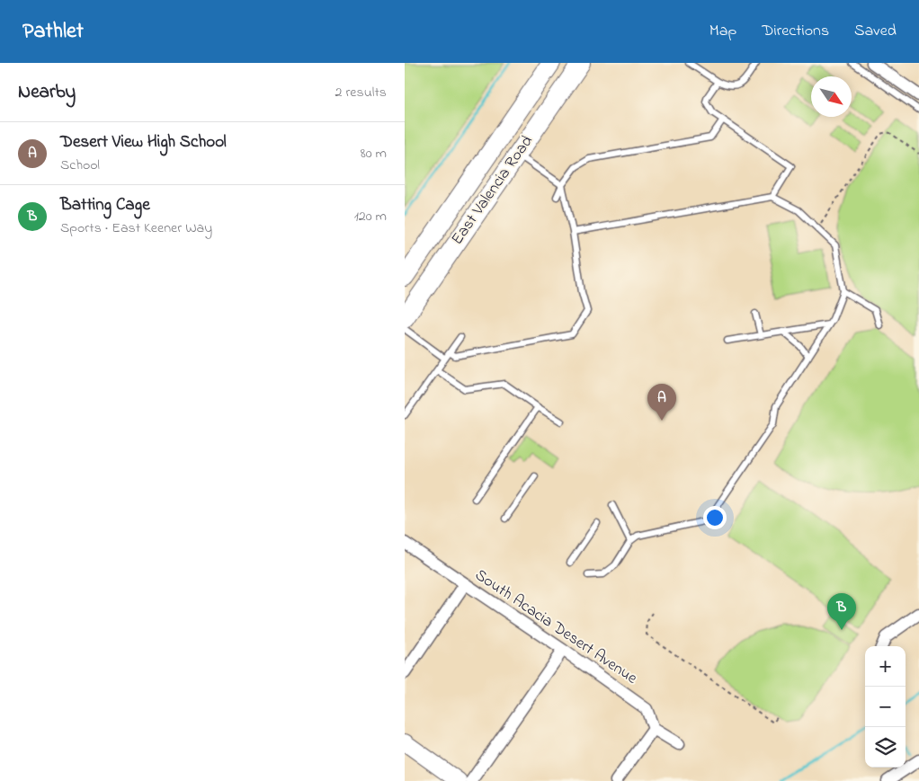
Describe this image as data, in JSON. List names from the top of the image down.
{
  "streets": {
    "main road": ["East Valencia Road"],
    "street": ["South Acacia Desert Avenue"]
  },
  "north": "bottom right",
  "page": {
    "header": "Pathlet",
    "nav": ["Map", "Directions", "Saved"],
    "heading": ["Nearby", "2 results"],
    "list": [
      {
        "mark": "A",
        "name": "Desert View High School",
        "note": "School",
        "value": "80 m"
      },
      {
        "mark": "B",
        "name": "Batting Cage",
        "note": "Sports · East Keener Way",
        "value": "120 m"
      }
    ],
    "pins": ["A", "B"],
    "map_buttons": ["+", "−"]
  }
}
